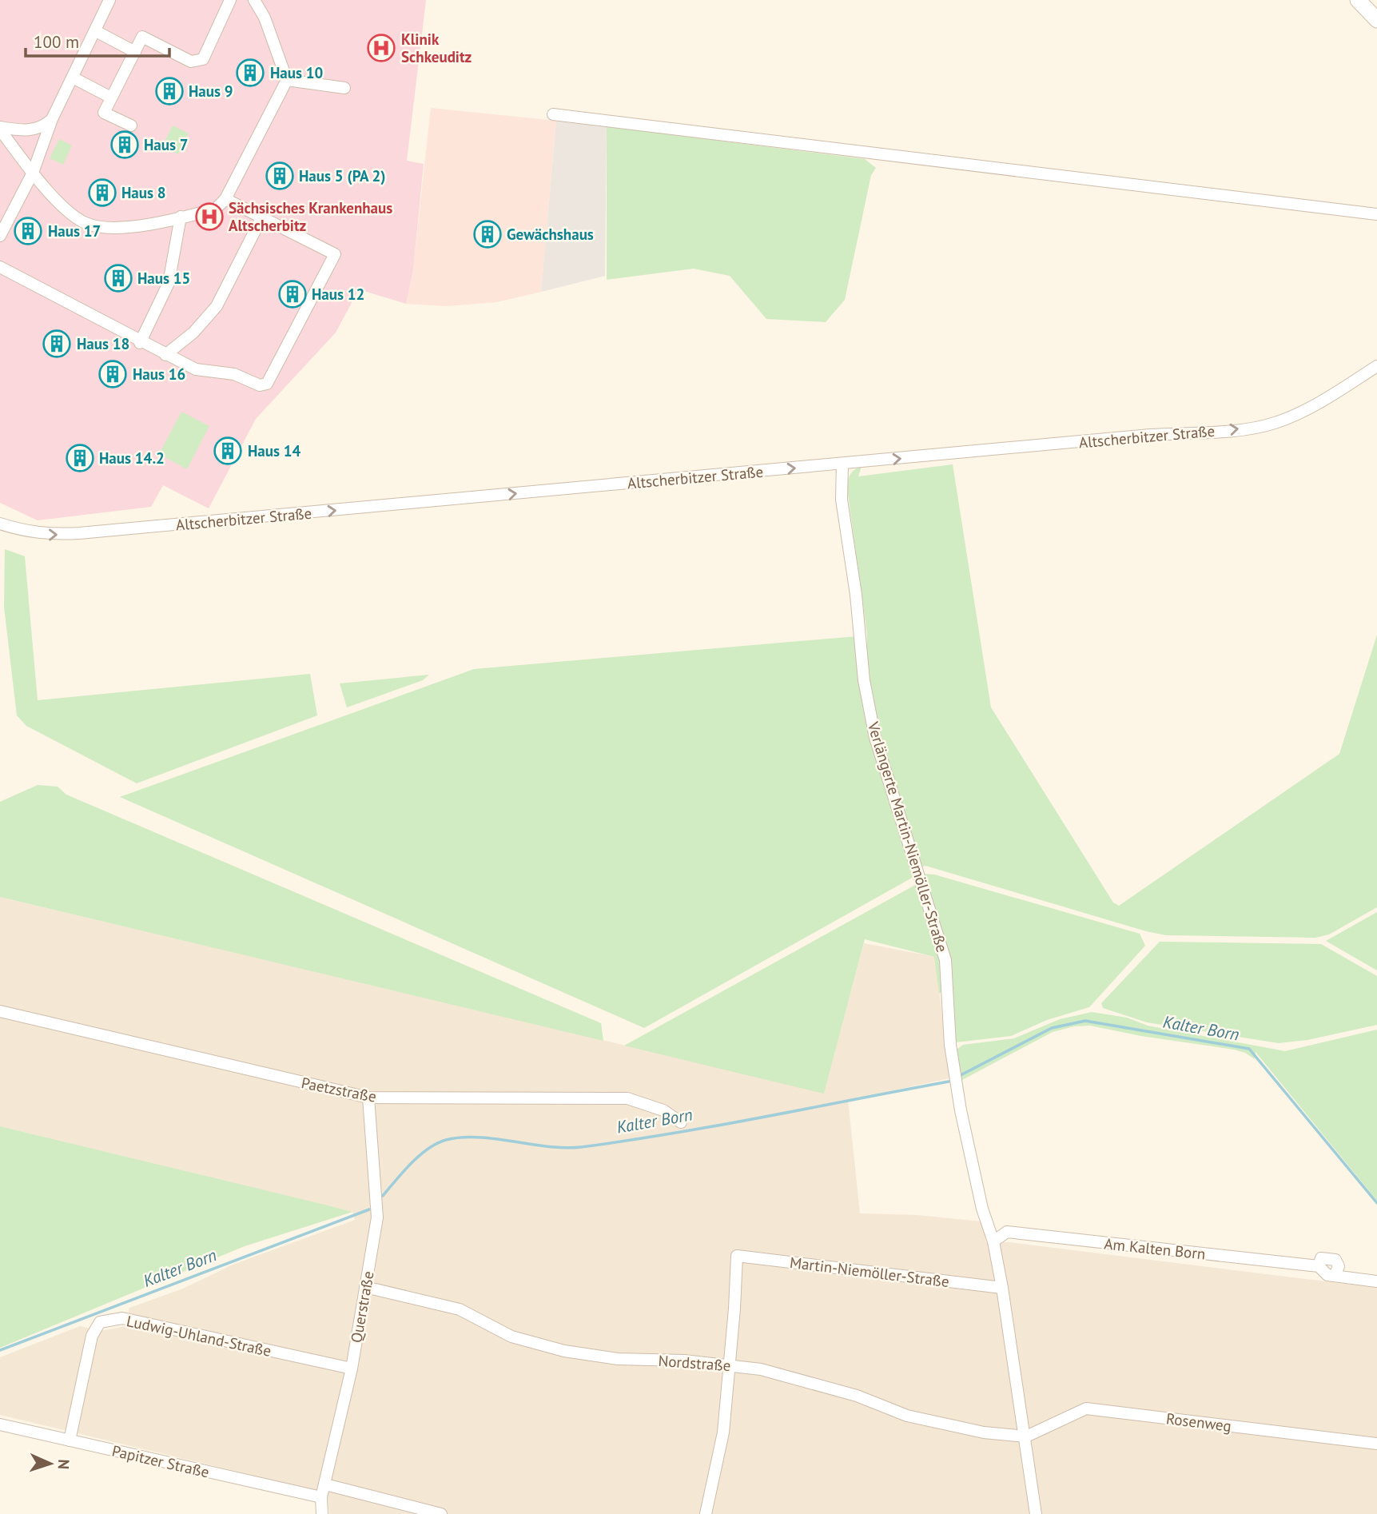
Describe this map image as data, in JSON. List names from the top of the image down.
{
  "streets": {
    "street": [
      "Altscherbitzer Straße",
      "Verlängerte Martin-Niemöller-Straße",
      "Paetzstraße",
      "Am Kalten Born",
      "Martin-Niemöller-Straße",
      "Querstraße",
      "Ludwig-Uhland-Straße",
      "Nordstraße",
      "Rosenweg",
      "Papitzer Straße"
    ]
  },
  "crossings": [
    ["Altscherbitzer Straße", "Verlängerte Martin-Niemöller-Straße"],
    ["Verlängerte Martin-Niemöller-Straße", "Am Kalten Born"],
    ["Paetzstraße", "Querstraße"],
    ["Martin-Niemöller-Straße", "Nordstraße"],
    ["Querstraße", "Ludwig-Uhland-Straße"],
    ["Querstraße", "Nordstraße"],
    ["Querstraße", "Papitzer Straße"],
    ["Ludwig-Uhland-Straße", "Papitzer Straße"],
    ["Nordstraße", "Rosenweg"]
  ],
  "one_way": ["Altscherbitzer Straße"],
  "water": ["Kalter Born"],
  "places": {
    "hospital": ["Klinik Schkeuditz", "Sächsisches Krankenhaus Altscherbitz"],
    "building": [
      "Haus 10",
      "Haus 9",
      "Haus 7",
      "Haus 5 (PA 2)",
      "Haus 8",
      "Haus 17",
      "Gewächshaus",
      "Haus 15",
      "Haus 12",
      "Haus 18",
      "Haus 16",
      "Haus 14",
      "Haus 14.2"
    ]
  },
  "scale_bar": "100 m",
  "north": "right"
}
